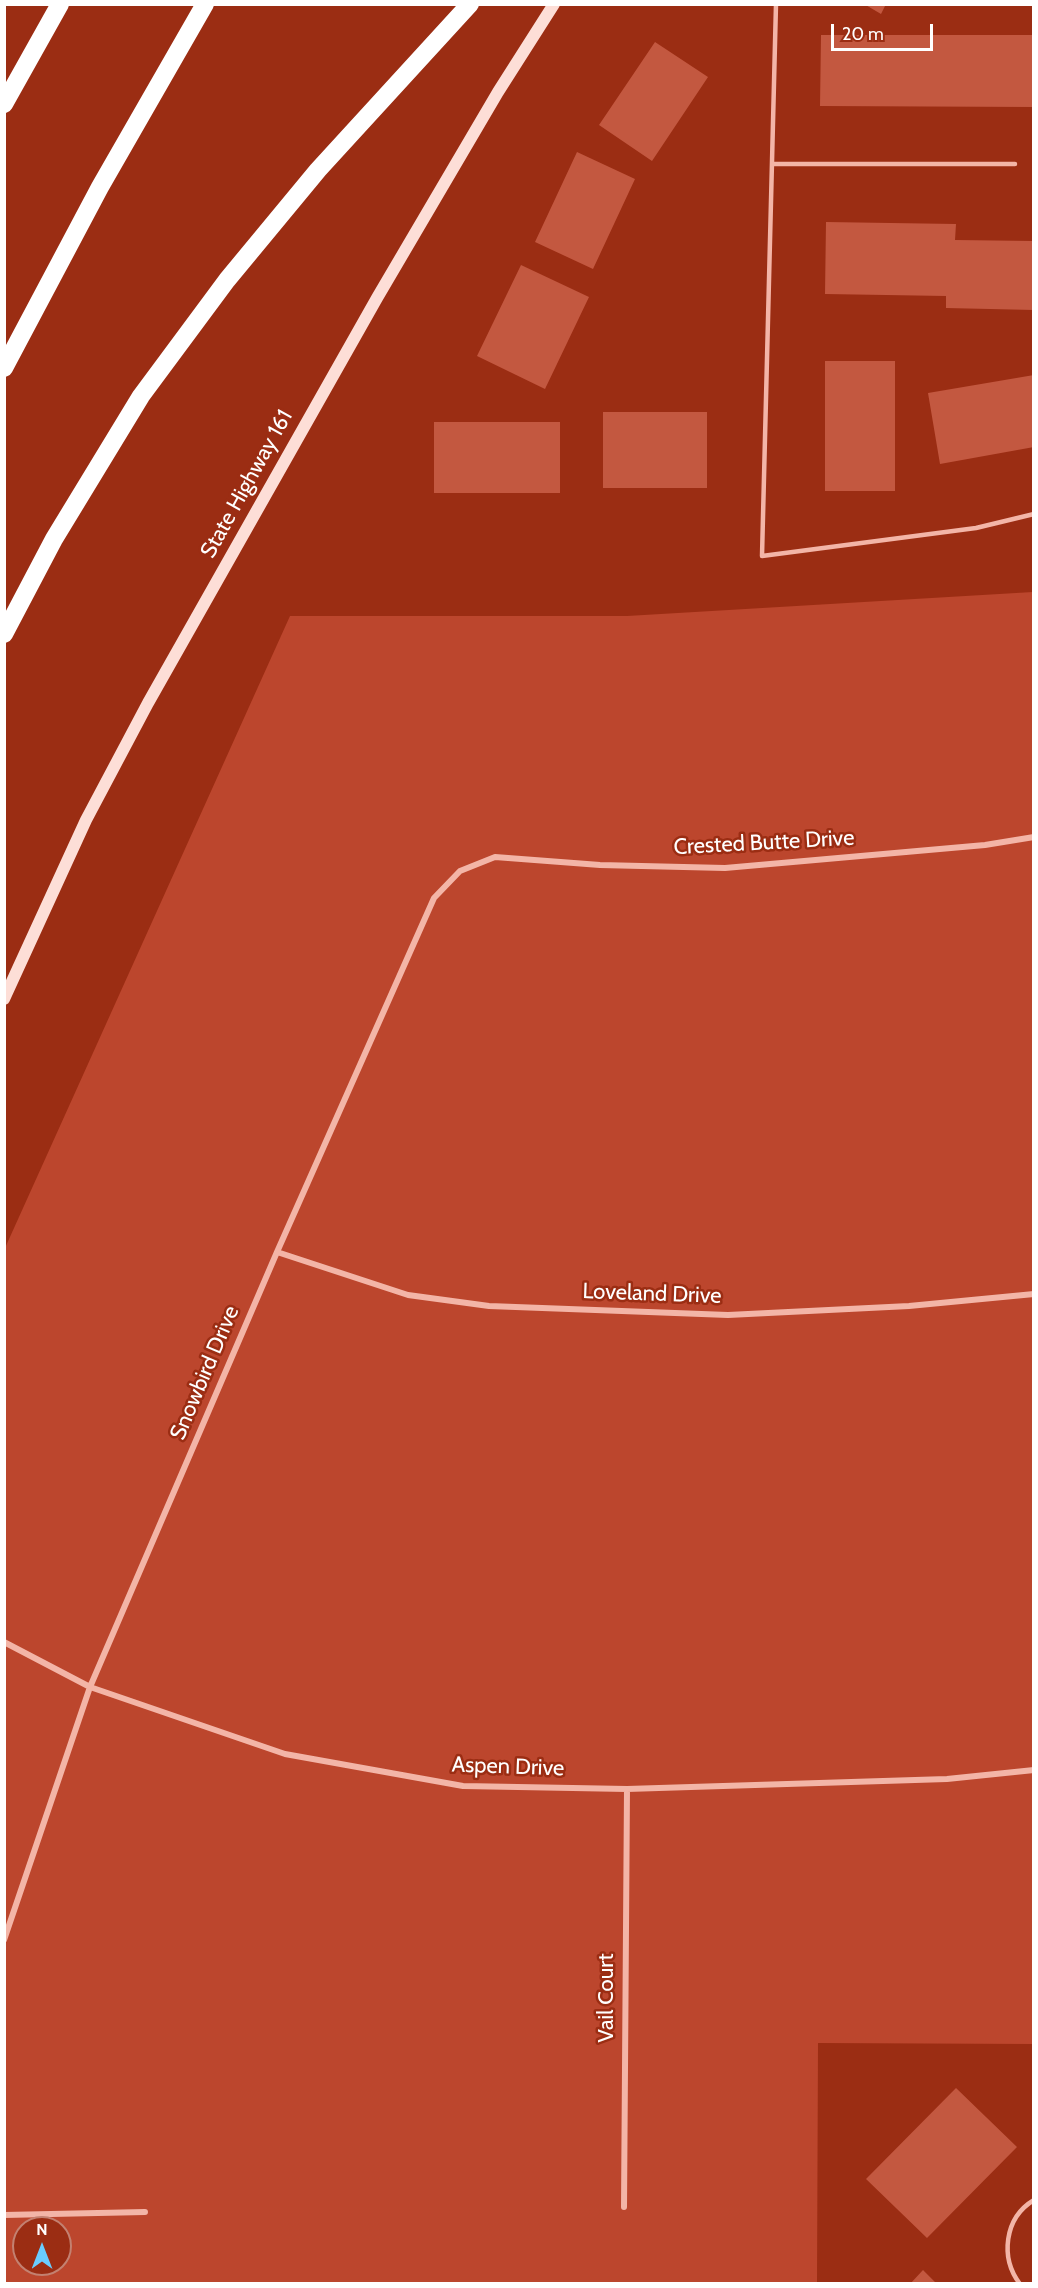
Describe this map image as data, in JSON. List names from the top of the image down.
{
  "streets": {
    "main road": ["State Highway 161"],
    "street": [
      "Crested Butte Drive",
      "Loveland Drive",
      "Snowbird Drive",
      "Aspen Drive",
      "Vail Court"
    ]
  },
  "crossings": [
    ["Crested Butte Drive", "Snowbird Drive"],
    ["Loveland Drive", "Snowbird Drive"],
    ["Snowbird Drive", "Aspen Drive"],
    ["Aspen Drive", "Vail Court"]
  ],
  "scale_bar": "20 m",
  "north": "top"
}
